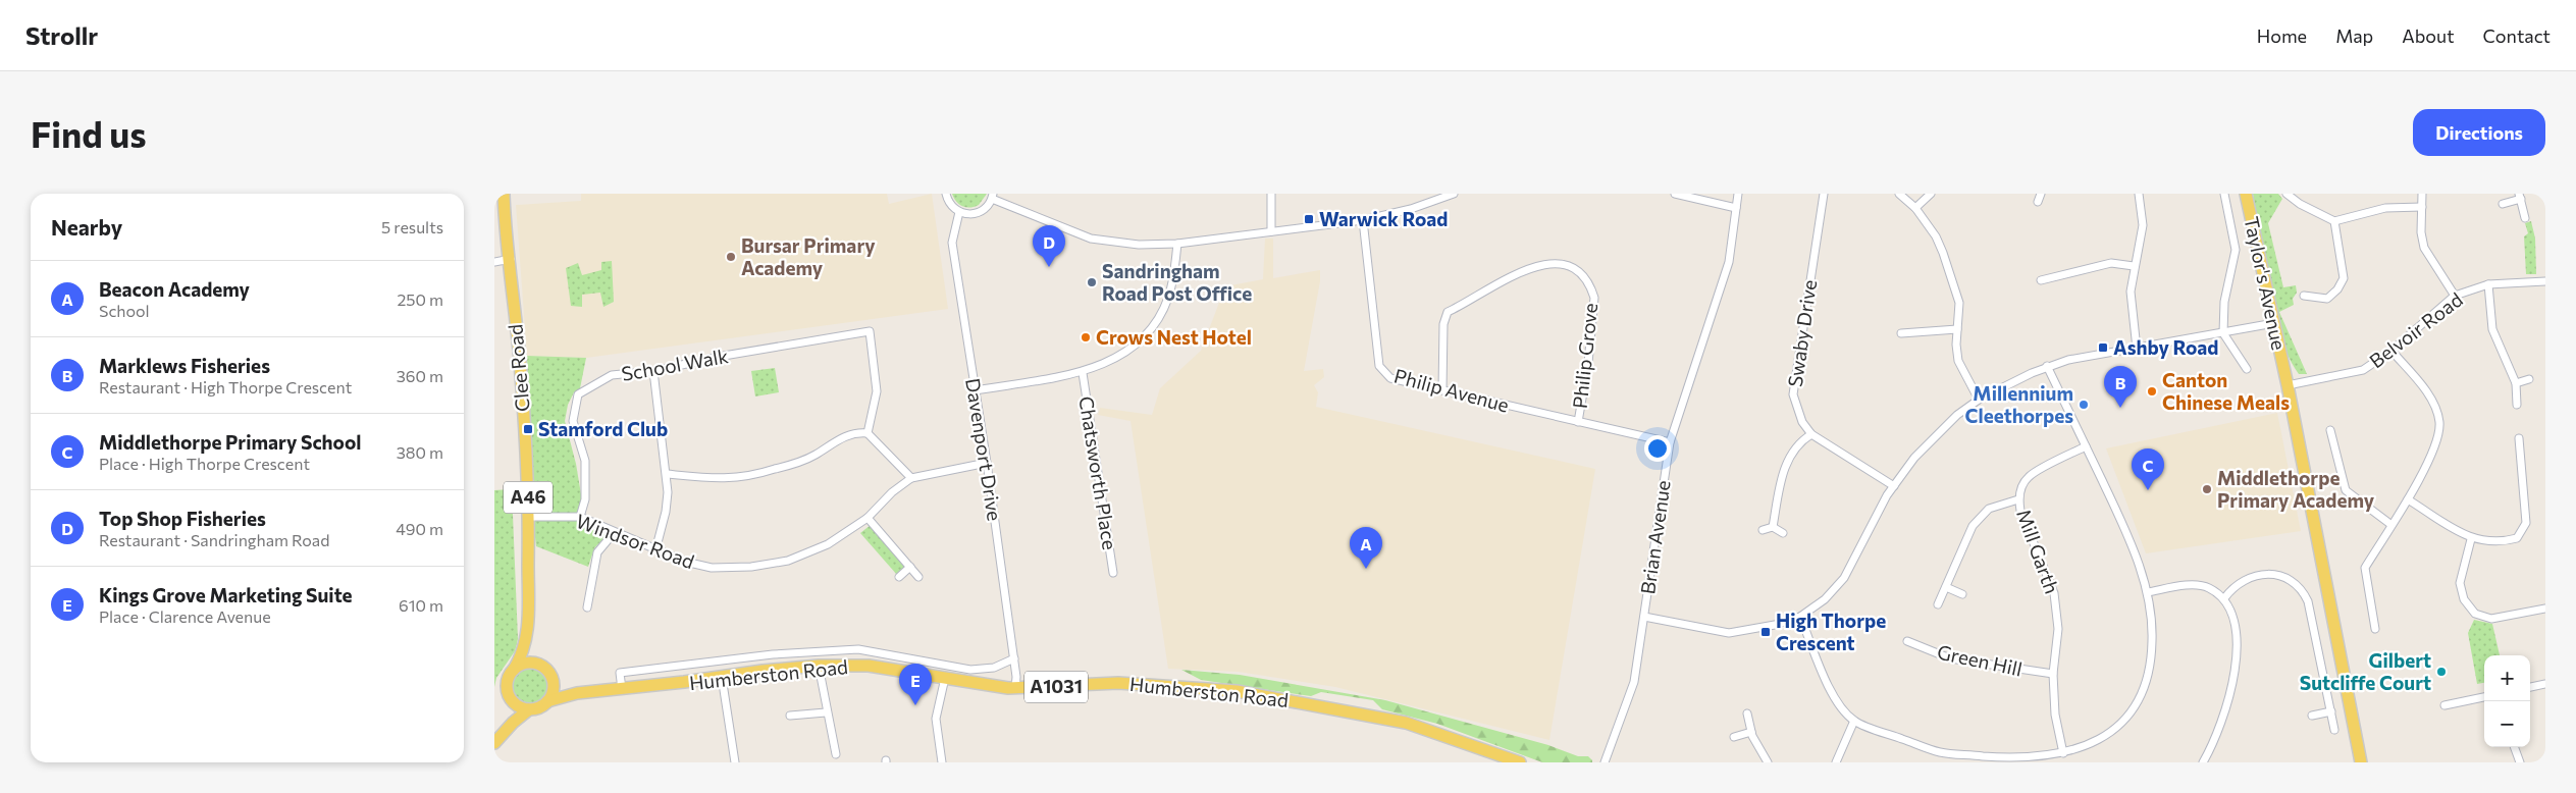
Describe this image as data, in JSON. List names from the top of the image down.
{
  "streets": {
    "main road": [
      "Taylor's Avenue",
      "Clee Road",
      "A46",
      "Humberston Road",
      "A1031"
    ],
    "street": [
      "Belvoir Road",
      "Swaby Drive",
      "Philip Grove",
      "School Walk",
      "Philip Avenue",
      "Davenport Drive",
      "Chatsworth Place",
      "Brian Avenue",
      "Windsor Road",
      "Mill Garth",
      "Green Hill"
    ]
  },
  "crossings": [
    ["Taylor's Avenue", "Belvoir Road"],
    ["Philip Grove", "Philip Avenue"],
    ["School Walk", "Windsor Road"],
    ["Clee Road", "A46"],
    ["Clee Road", "Windsor Road"],
    ["Clee Road", "Humberston Road"],
    ["Philip Avenue", "Brian Avenue"],
    ["Davenport Drive", "Windsor Road"],
    ["Davenport Drive", "Humberston Road"],
    ["A46", "Humberston Road"],
    ["Mill Garth", "Green Hill"]
  ],
  "places": {
    "transit": [
      "Warwick Road",
      "Ashby Road",
      "Stamford Club",
      "High Thorpe Crescent"
    ],
    "other": [
      "Bursar Primary Academy",
      "Sandringham Road Post Office",
      "Crows Nest Hotel",
      "Canton Chinese Meals",
      "Millennium Cleethorpes",
      "Middlethorpe Primary Academy",
      "Gilbert Sutcliffe Court"
    ]
  },
  "page": {
    "header": "Strollr",
    "nav": [
      "Home",
      "Map",
      "About",
      "Contact"
    ],
    "buttons": "Directions",
    "title": "Find us",
    "heading": ["Nearby", "5 results"],
    "pins": [
      "D",
      "B",
      "C",
      "A",
      "E"
    ],
    "list": [
      {
        "mark": "A",
        "name": "Beacon Academy",
        "note": "School",
        "value": "250 m"
      },
      {
        "mark": "B",
        "name": "Marklews Fisheries",
        "note": "Restaurant · High Thorpe Crescent",
        "value": "360 m"
      },
      {
        "mark": "C",
        "name": "Middlethorpe Primary School",
        "note": "Place · High Thorpe Crescent",
        "value": "380 m"
      },
      {
        "mark": "D",
        "name": "Top Shop Fisheries",
        "note": "Restaurant · Sandringham Road",
        "value": "490 m"
      },
      {
        "mark": "E",
        "name": "Kings Grove Marketing Suite",
        "note": "Place · Clarence Avenue",
        "value": "610 m"
      }
    ],
    "map_buttons": ["+", "−"]
  }
}
